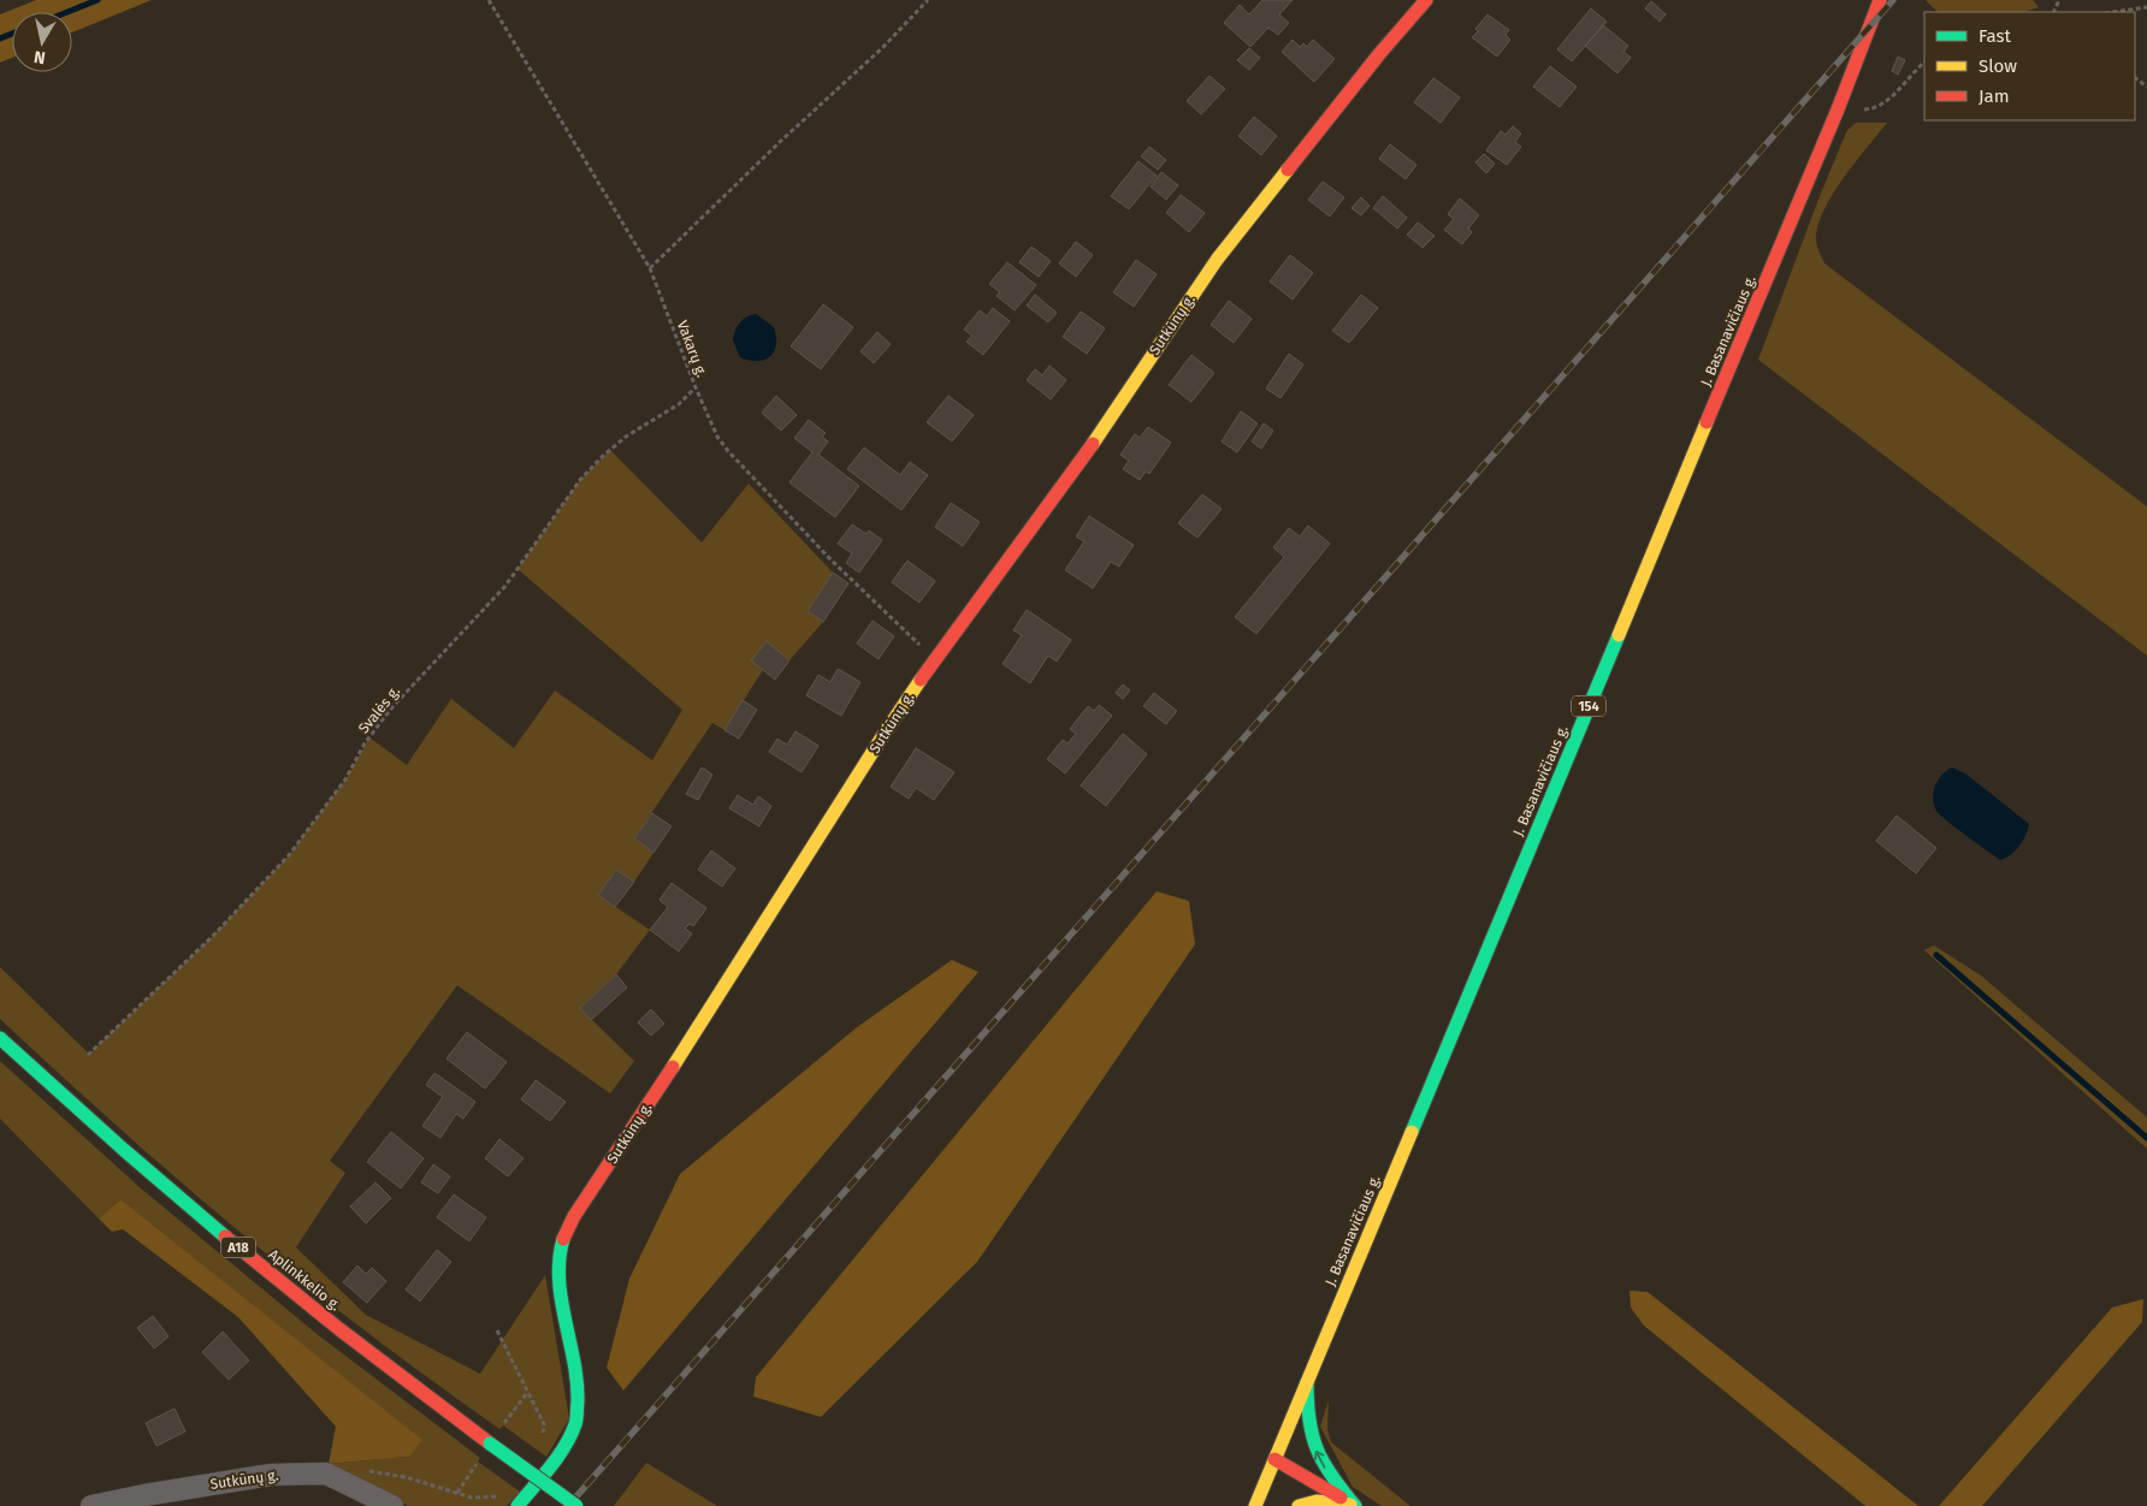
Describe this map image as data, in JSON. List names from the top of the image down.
{
  "streets": {
    "main road": [
      "Sutkūnų g.",
      "J. Basanavičiaus g.",
      "154",
      "A18",
      "Aplinkkelio g."
    ],
    "path": ["Vakarų g.", "Svalės g."]
  },
  "crossings": [
    ["Sutkūnų g.", "Vakarų g."],
    ["Vakarų g.", "Svalės g."]
  ],
  "legend": ["Fast", "Slow", "Jam"],
  "north": "bottom"
}
